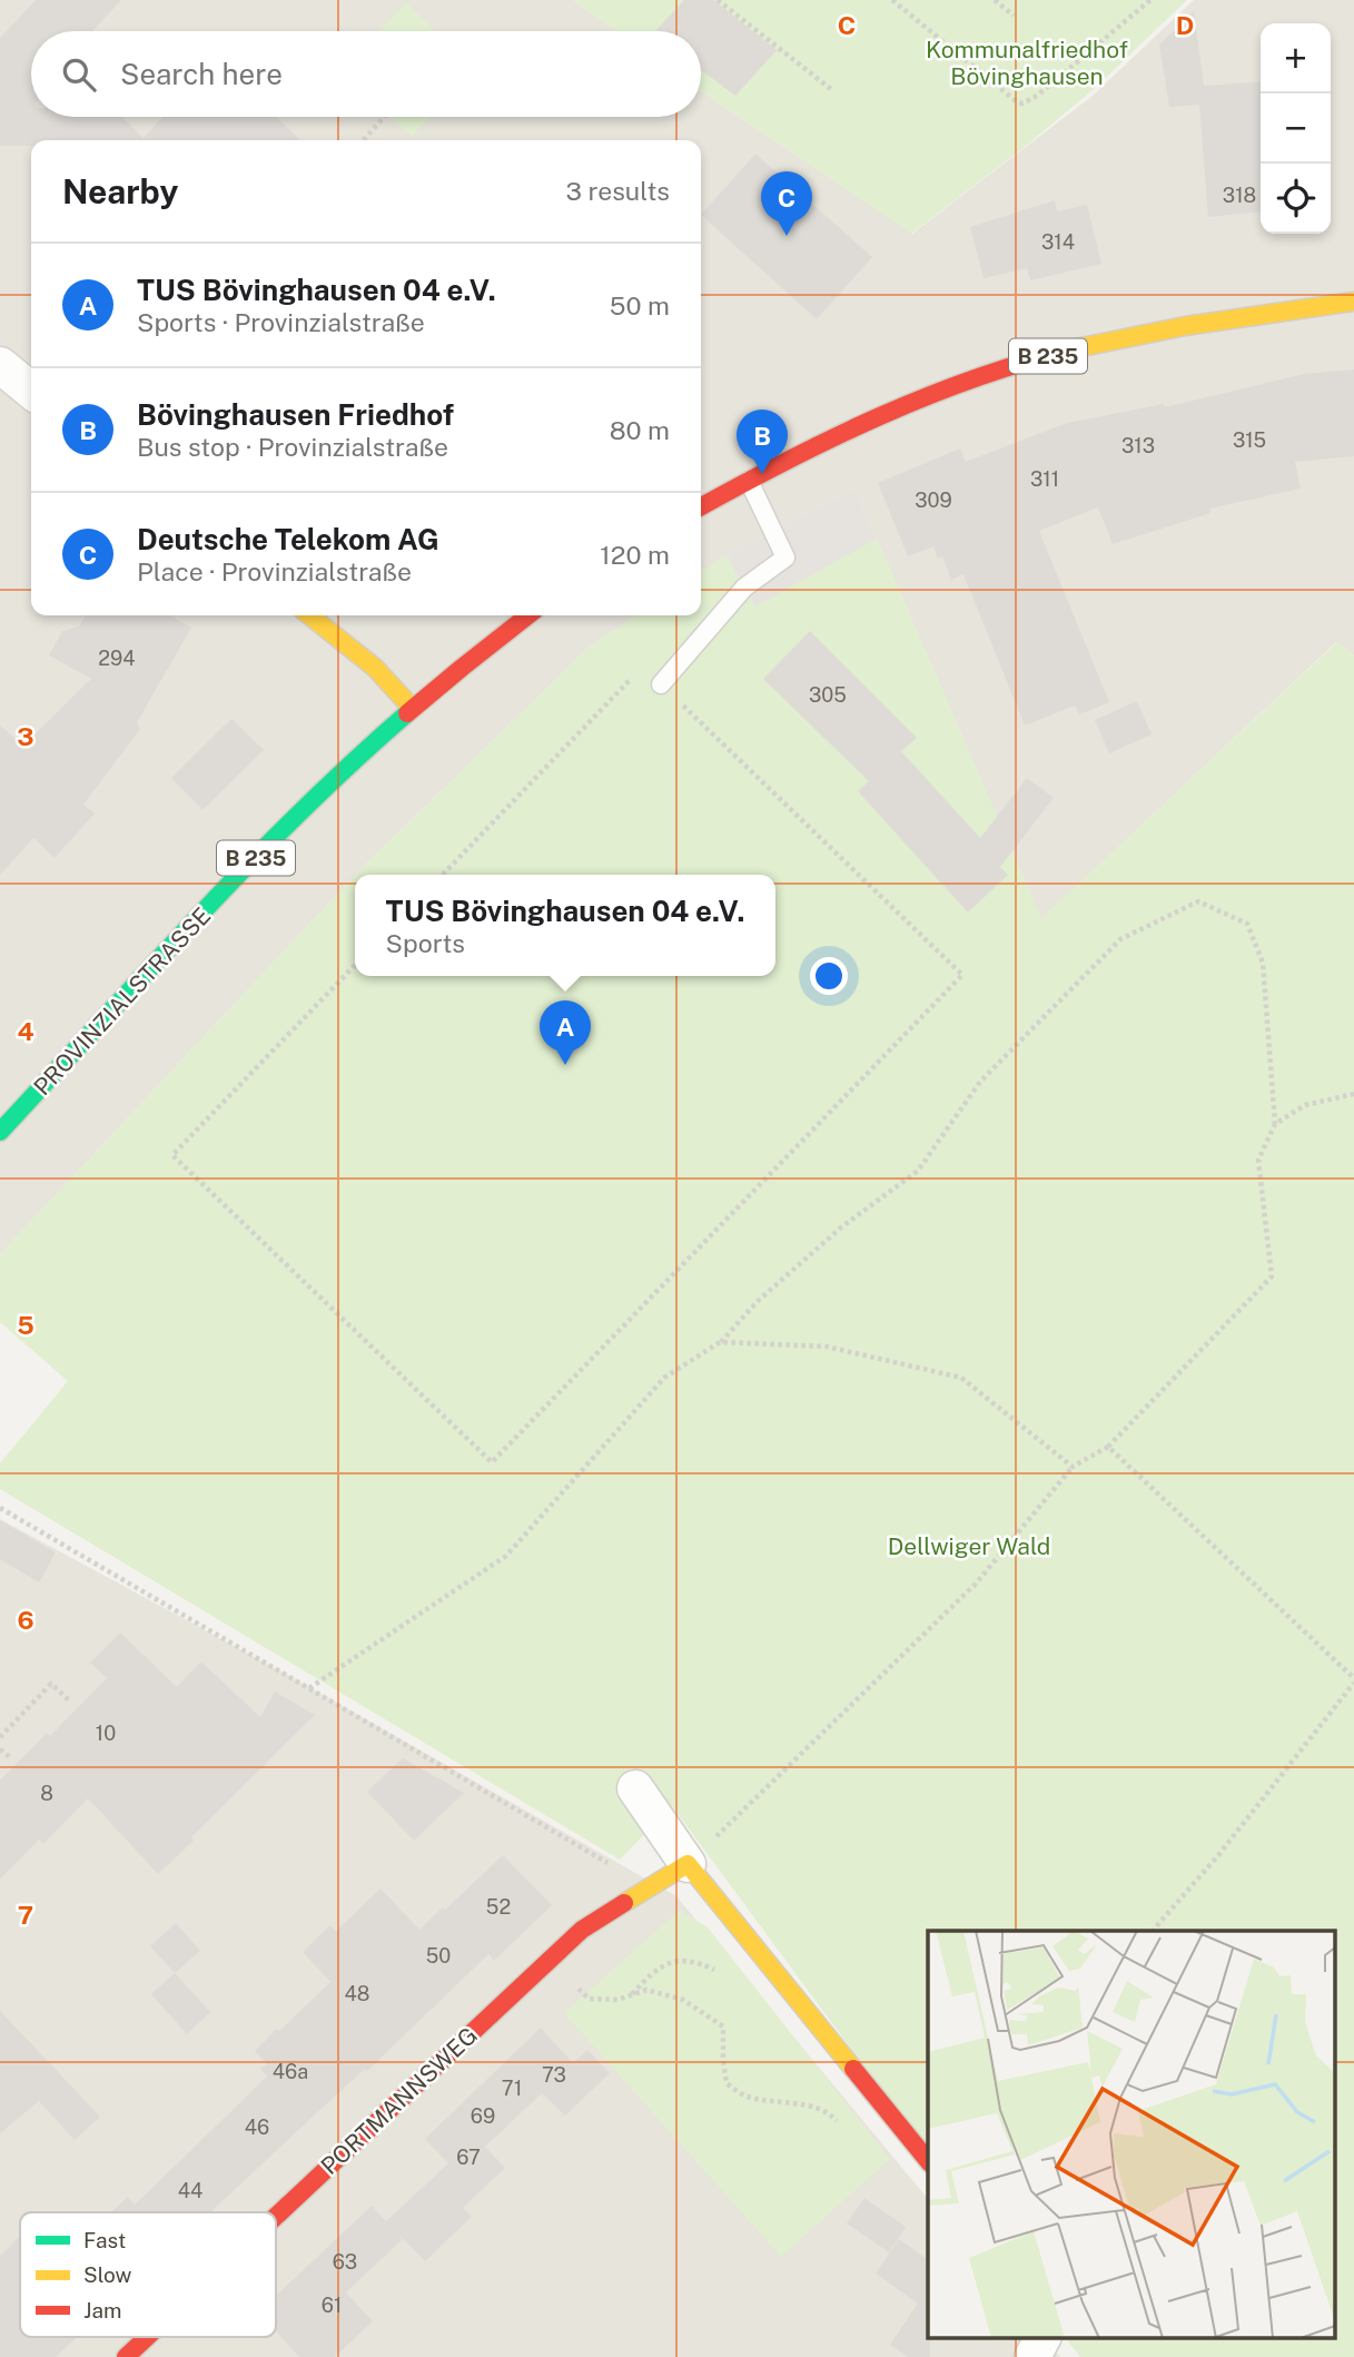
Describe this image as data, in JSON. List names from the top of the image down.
{
  "streets": {
    "main road": ["B 235", "PROVINZIALSTRASSE", "PORTMANNSWEG"]
  },
  "parks": ["Kommunalfriedhof Bövinghausen", "Dellwiger Wald"],
  "house_numbers": [
    "318",
    "314",
    "315",
    "313",
    "311",
    "309",
    "294",
    "305",
    "10",
    "8",
    "52",
    "50",
    "48",
    "46a",
    "73",
    "71",
    "69",
    "46",
    "67",
    "44",
    "63",
    "61"
  ],
  "legend": ["Fast", "Slow", "Jam"],
  "page": {
    "map_buttons": ["+", "−"],
    "search": "Search here",
    "heading": ["Nearby", "3 results"],
    "pins": ["C", "B", "A"],
    "list": [
      {
        "mark": "A",
        "name": "TUS Bövinghausen 04 e.V.",
        "note": "Sports · Provinzialstraße",
        "value": "50 m"
      },
      {
        "mark": "B",
        "name": "Bövinghausen Friedhof",
        "note": "Bus stop · Provinzialstraße",
        "value": "80 m"
      },
      {
        "mark": "C",
        "name": "Deutsche Telekom AG",
        "note": "Place · Provinzialstraße",
        "value": "120 m"
      }
    ],
    "popup": ["TUS Bövinghausen 04 e.V.", "Sports"]
  },
  "grid": {
    "columns": ["C", "D"],
    "rows": [
      "3",
      "4",
      "5",
      "6",
      "7"
    ]
  }
}
